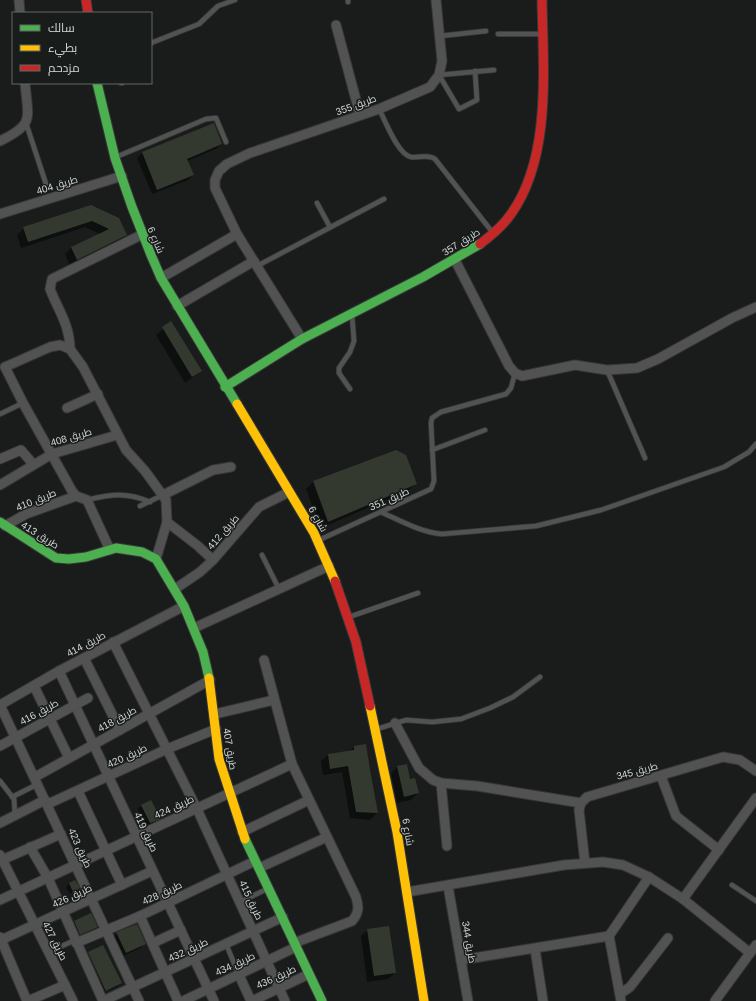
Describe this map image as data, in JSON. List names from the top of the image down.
{
  "streets": {
    "street": [
      "طريق 355",
      "طريق 404",
      "شارع 6",
      "طريق 357",
      "طريق 408",
      "طريق 410",
      "طريق 412",
      "طريق 413",
      "طريق 414",
      "طريق 416",
      "طريق 418",
      "طريق 407",
      "طريق 420",
      "طريق 345",
      "طريق 424",
      "طريق 419",
      "طريق 423",
      "طريق 428",
      "طريق 426",
      "طريق 415",
      "طريق 427",
      "طريق 344",
      "طريق 432",
      "طريق 434",
      "طريق 436"
    ],
    "lane": ["طريق 351"]
  },
  "crossings": [
    ["طريق 404", "شارع 6"],
    ["شارع 6", "طريق 357"],
    ["شارع 6", "طريق 351"],
    ["شارع 6", "طريق 412"],
    ["طريق 410", "طريق 413"],
    ["طريق 414", "طريق 407"],
    ["طريق 414", "طريق 419"],
    ["طريق 414", "طريق 423"],
    ["طريق 414", "طريق 415"],
    ["طريق 416", "طريق 419"],
    ["طريق 416", "طريق 423"],
    ["طريق 418", "طريق 407"],
    ["طريق 418", "طريق 419"],
    ["طريق 418", "طريق 423"],
    ["طريق 418", "طريق 415"],
    ["طريق 407", "طريق 420"],
    ["طريق 407", "طريق 424"],
    ["طريق 407", "طريق 428"],
    ["طريق 407", "طريق 432"],
    ["طريق 407", "طريق 434"],
    ["طريق 407", "طريق 436"],
    ["طريق 420", "طريق 419"],
    ["طريق 420", "طريق 423"],
    ["طريق 420", "طريق 415"],
    ["طريق 424", "طريق 419"],
    ["طريق 424", "طريق 423"],
    ["طريق 424", "طريق 415"],
    ["طريق 424", "طريق 427"],
    ["طريق 419", "طريق 428"],
    ["طريق 419", "طريق 426"],
    ["طريق 419", "طريق 432"],
    ["طريق 419", "طريق 434"],
    ["طريق 423", "طريق 428"],
    ["طريق 423", "طريق 426"],
    ["طريق 423", "طريق 432"],
    ["طريق 428", "طريق 415"],
    ["طريق 426", "طريق 427"],
    ["طريق 415", "طريق 432"],
    ["طريق 415", "طريق 434"],
    ["طريق 415", "طريق 436"]
  ],
  "legend": ["سالك", "بطيء", "مزدحم"]
}
